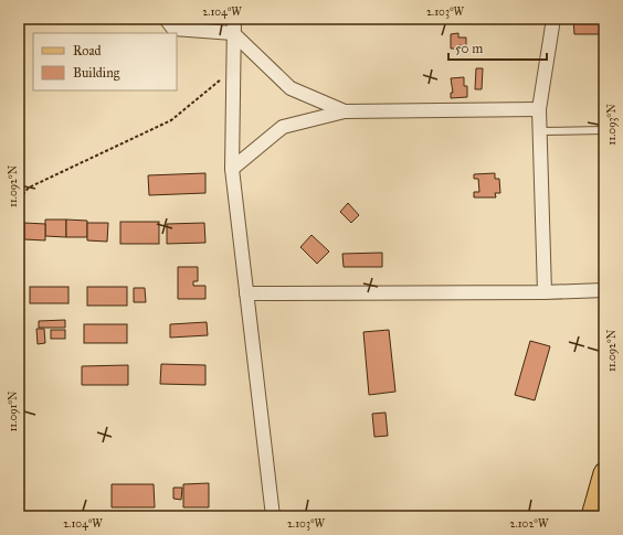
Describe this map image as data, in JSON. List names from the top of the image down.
{
  "legend": ["Road", "Building"],
  "scale_bar": "50 m",
  "coordinates": [
    "2.104°W",
    "2.103°W",
    "11.093°N",
    "11.092°N",
    "11.091°N",
    "2.102°W"
  ]
}
